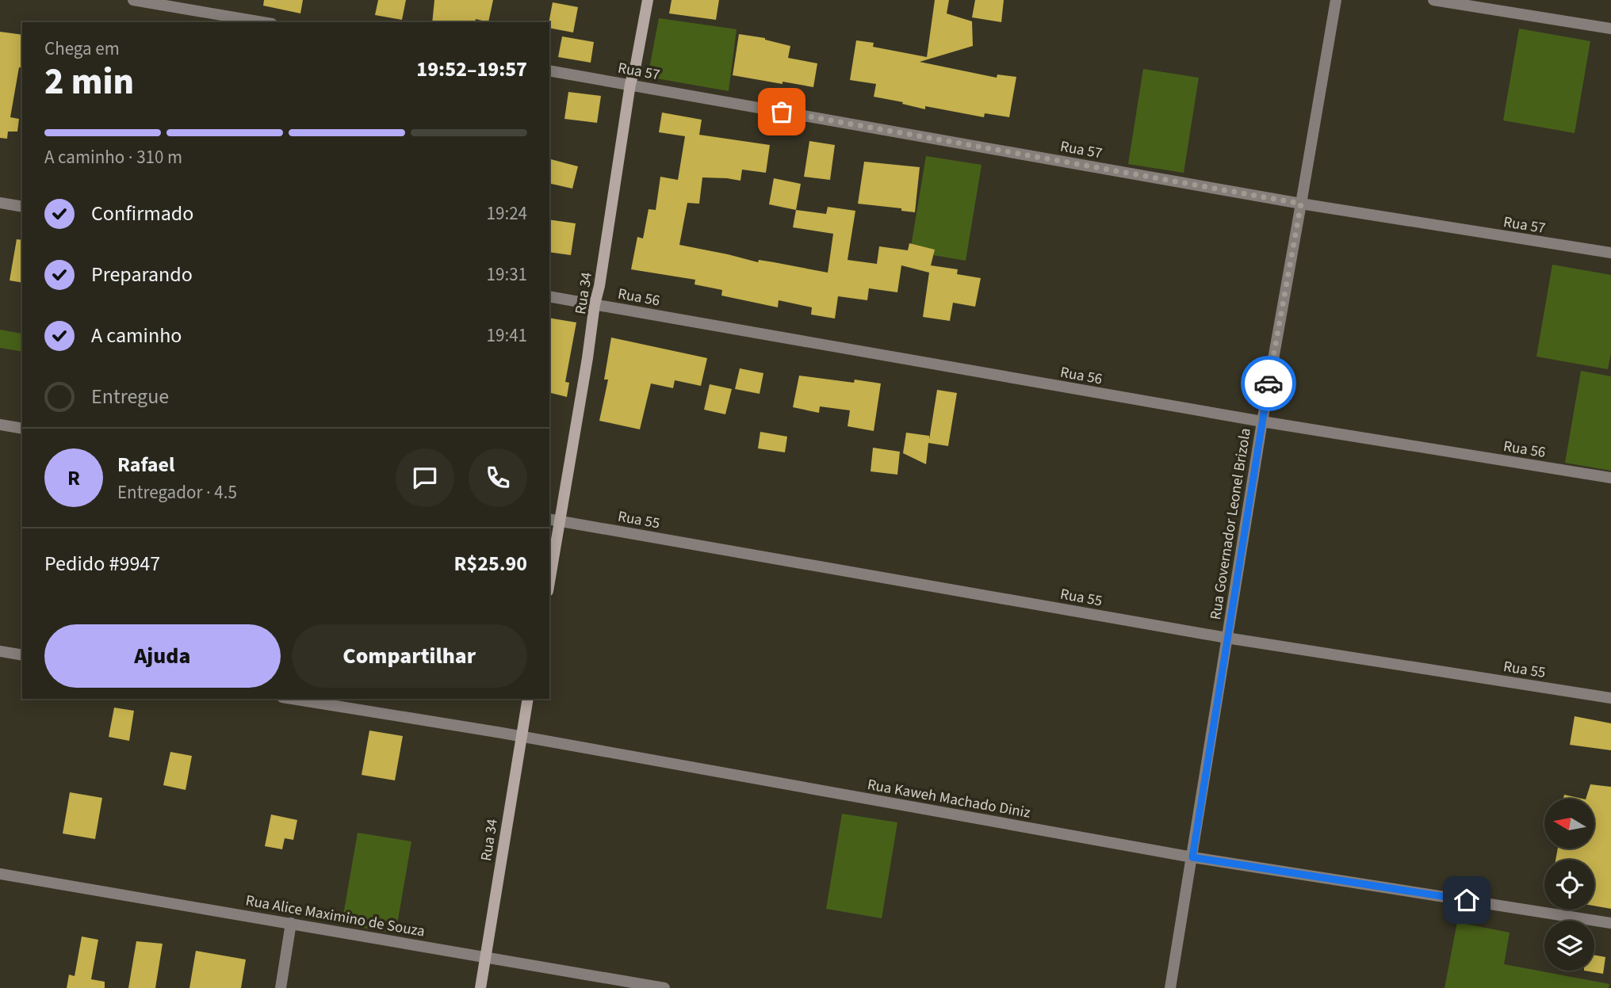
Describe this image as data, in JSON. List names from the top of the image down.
{
  "streets": {
    "street": [
      "Rua 57",
      "Rua 34",
      "Rua 56",
      "Rua 55",
      "Rua Governador Leonel Brizola",
      "Rua Kaweh Machado Diniz",
      "Rua Alice Maximino de Souza"
    ]
  },
  "crossings": [
    ["Rua 57", "Rua 34"],
    ["Rua 57", "Rua Governador Leonel Brizola"],
    ["Rua 34", "Rua 56"],
    ["Rua 34", "Rua 55"],
    ["Rua 34", "Rua Kaweh Machado Diniz"],
    ["Rua 34", "Rua Alice Maximino de Souza"],
    ["Rua 56", "Rua Governador Leonel Brizola"],
    ["Rua 55", "Rua Governador Leonel Brizola"],
    ["Rua Governador Leonel Brizola", "Rua Kaweh Machado Diniz"]
  ],
  "north": "left",
  "page": {
    "heading": ["2 min", "Chega em", "19:52–19:57"],
    "panel": [
      "Rafael",
      "Entregador · 4.5",
      "Pedido #9947",
      "R$25.90"
    ],
    "bar": "A caminho · 310 m",
    "list": [
      ["Confirmado", "19:24"],
      ["Preparando", "19:31"],
      ["A caminho", "19:41"],
      "Entregue"
    ],
    "round": "R",
    "buttons": ["Ajuda", "Compartilhar"]
  }
}
